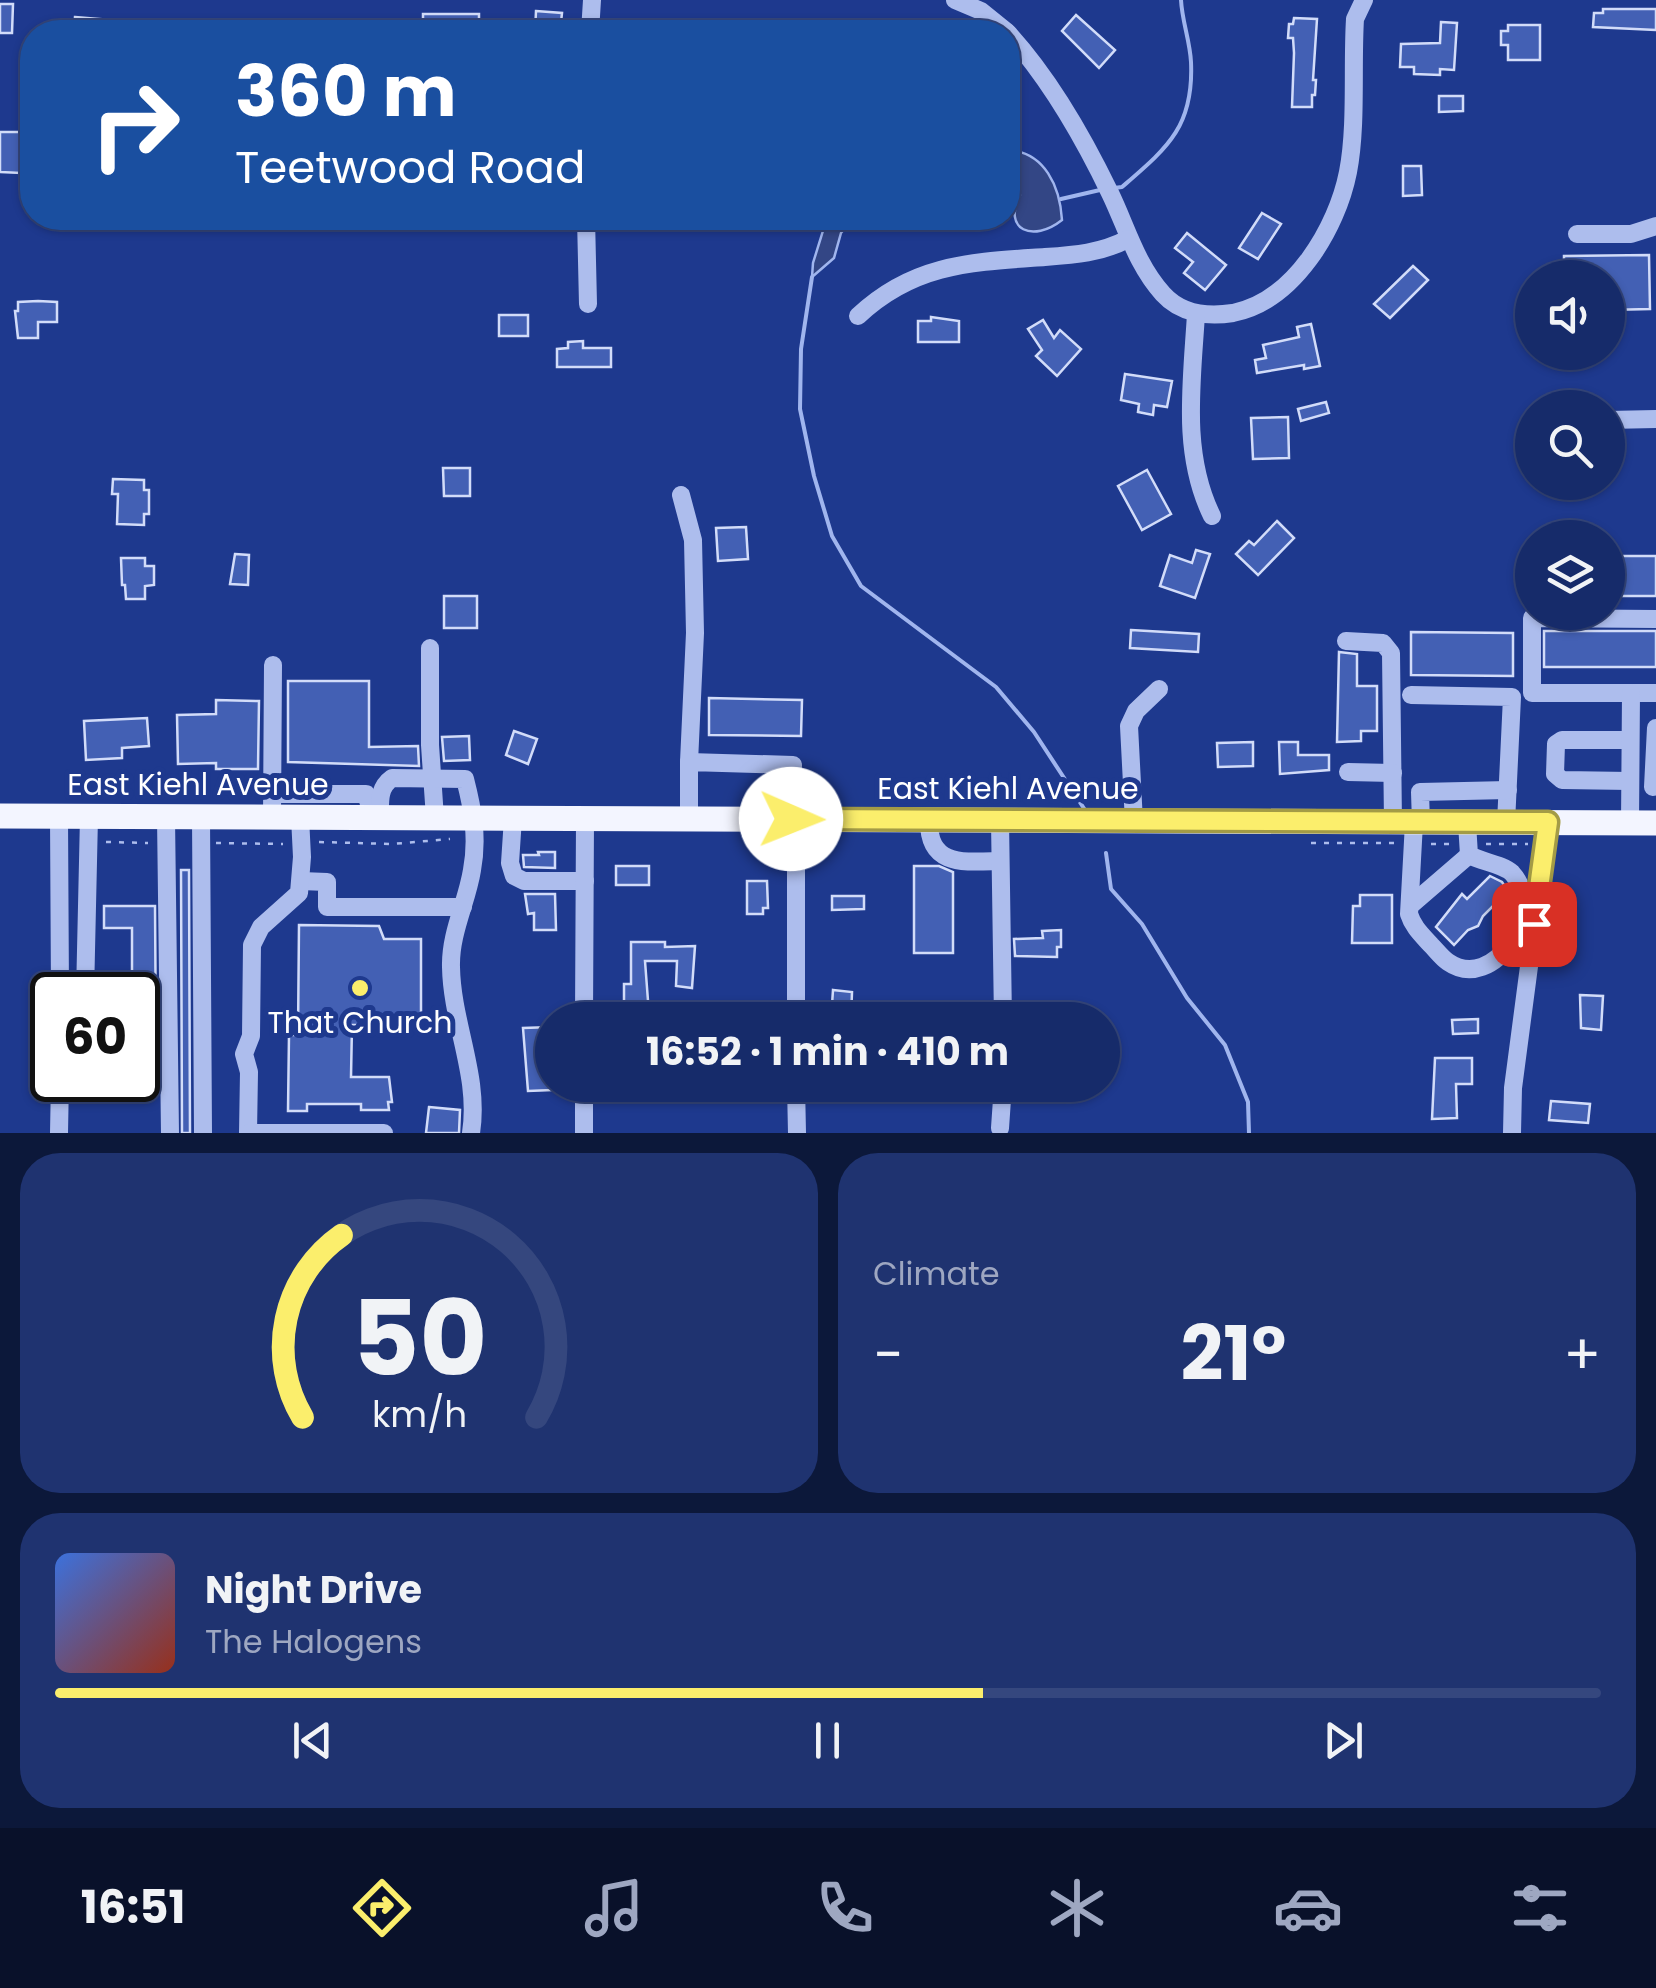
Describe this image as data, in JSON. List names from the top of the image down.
{
  "streets": {
    "main road": ["East Kiehl Avenue"]
  },
  "places": ["That Church"],
  "page": {
    "turn": ["360 m", "Teetwood Road"],
    "limit": "60",
    "trip": "16:52 · 1 min · 410 m",
    "tile": "Climate",
    "heat": ["−", "21°", "+"],
    "song": ["Night Drive", "The Halogens"],
    "tabs": "16:51",
    "gauge": ["50", "km/h"]
  }
}
